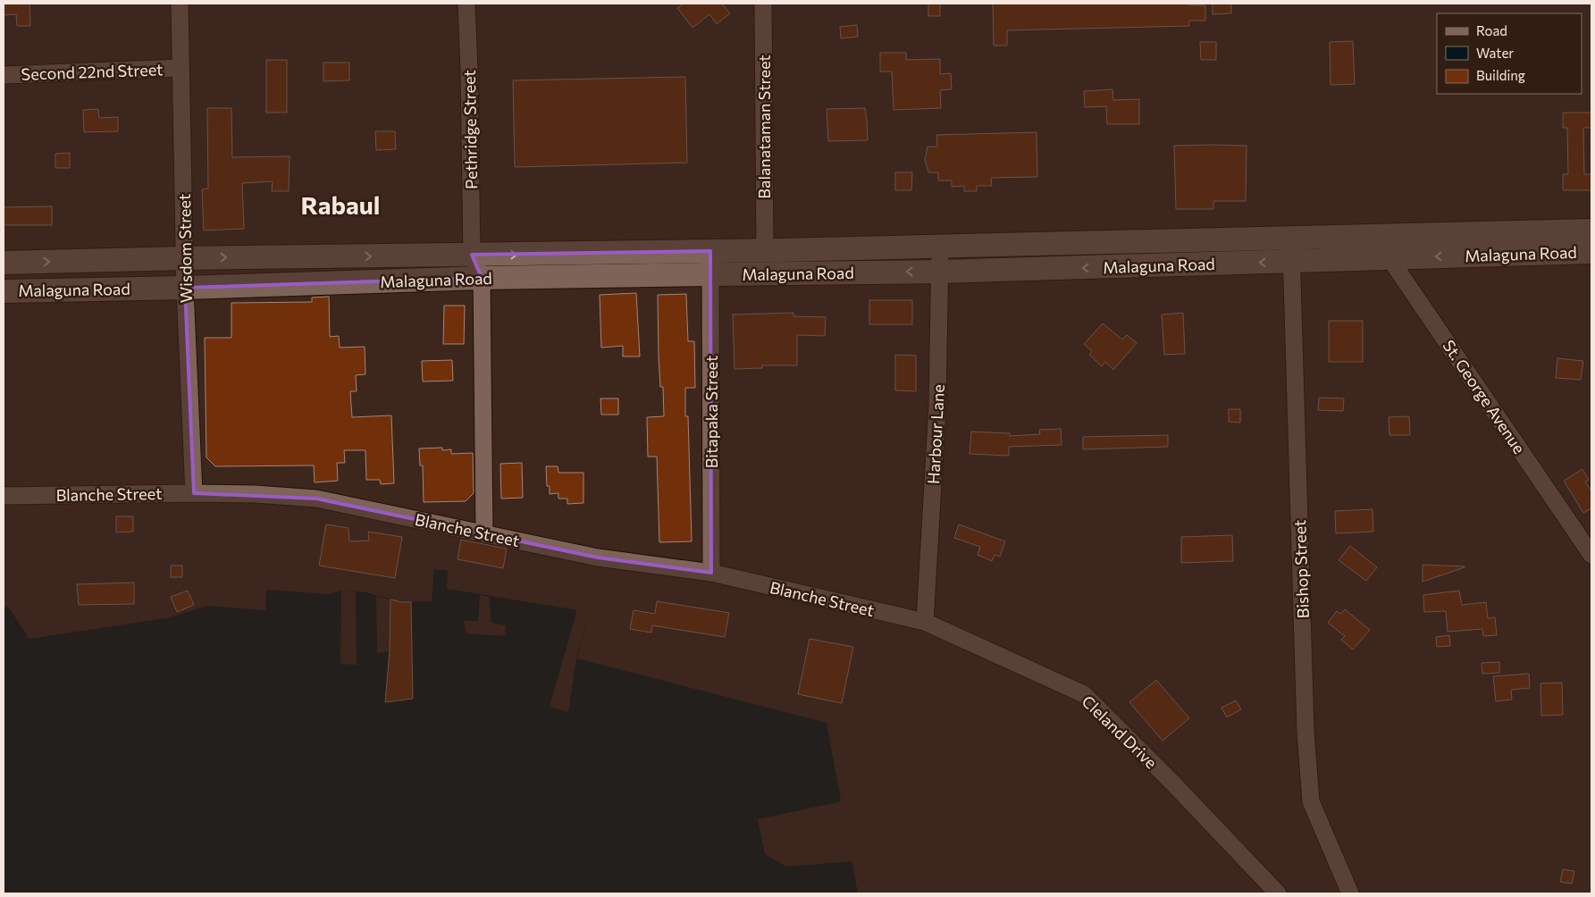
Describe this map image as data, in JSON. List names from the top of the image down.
{
  "streets": {
    "street": [
      "Second 22nd Street",
      "Balanataman Street",
      "Pethridge Street",
      "Wisdom Street",
      "Malaguna Road",
      "St. George Avenue",
      "Bitapaka Street",
      "Harbour Lane",
      "Blanche Street",
      "Bishop Street",
      "Cleland Drive"
    ]
  },
  "crossings": [
    ["Second 22nd Street", "Wisdom Street"],
    ["Balanataman Street", "Malaguna Road"],
    ["Pethridge Street", "Malaguna Road"],
    ["Wisdom Street", "Malaguna Road"],
    ["Wisdom Street", "Blanche Street"],
    ["Malaguna Road", "St. George Avenue"],
    ["Malaguna Road", "Bitapaka Street"],
    ["Malaguna Road", "Harbour Lane"],
    ["Malaguna Road", "Bishop Street"],
    ["Bitapaka Street", "Blanche Street"],
    ["Harbour Lane", "Blanche Street"],
    ["Harbour Lane", "Cleland Drive"],
    ["Blanche Street", "Cleland Drive"]
  ],
  "districts": ["Rabaul"],
  "legend": ["Road", "Water", "Building"]
}
